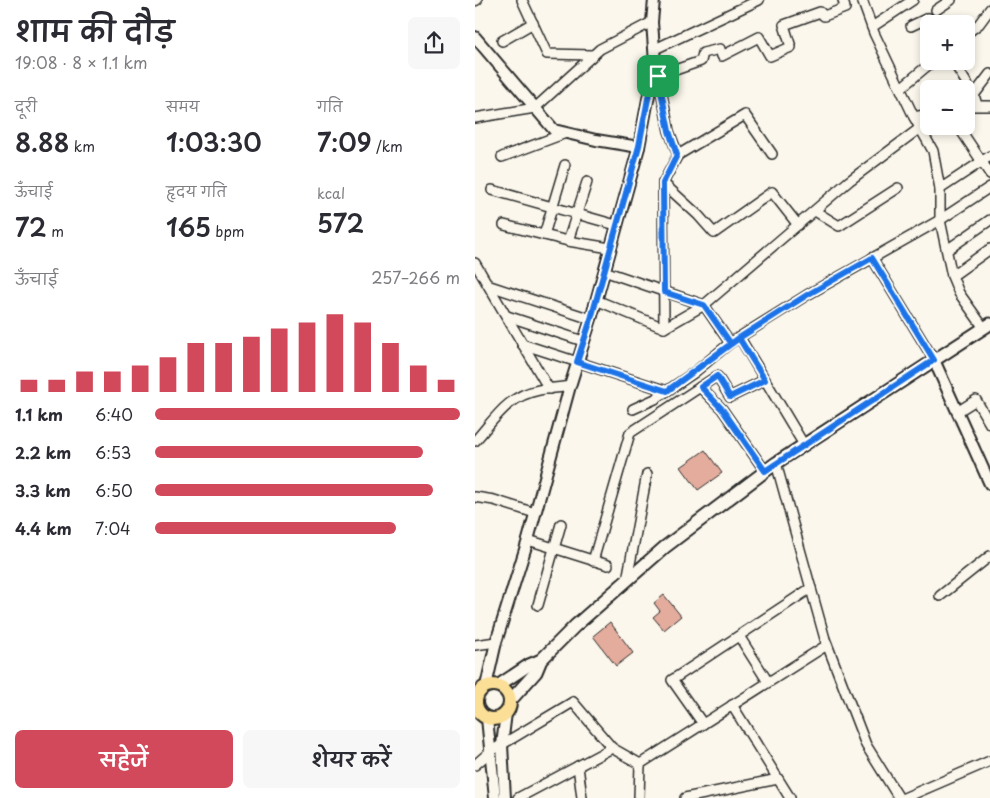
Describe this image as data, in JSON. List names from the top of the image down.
{
  "page": {
    "heading": ["शाम की दौड़", "19:08 · 8 × 1.1 km"],
    "map_buttons": ["+", "−"],
    "stats": [
      ["दूरी", "8.88 km"],
      ["समय", "1:03:30"],
      ["गति", "7:09 /km"],
      ["ऊँचाई", "72 m"],
      ["हृदय गति", "165 bpm"],
      ["kcal", "572"]
    ],
    "chart": ["ऊँचाई", "257–266 m"],
    "list": [
      {
        "name": "1.1 km",
        "note": "6:40"
      },
      {
        "name": "2.2 km",
        "note": "6:53"
      },
      {
        "name": "3.3 km",
        "note": "6:50"
      },
      {
        "name": "4.4 km",
        "note": "7:04"
      }
    ],
    "buttons": ["सहेजें", "शेयर करें"]
  }
}
